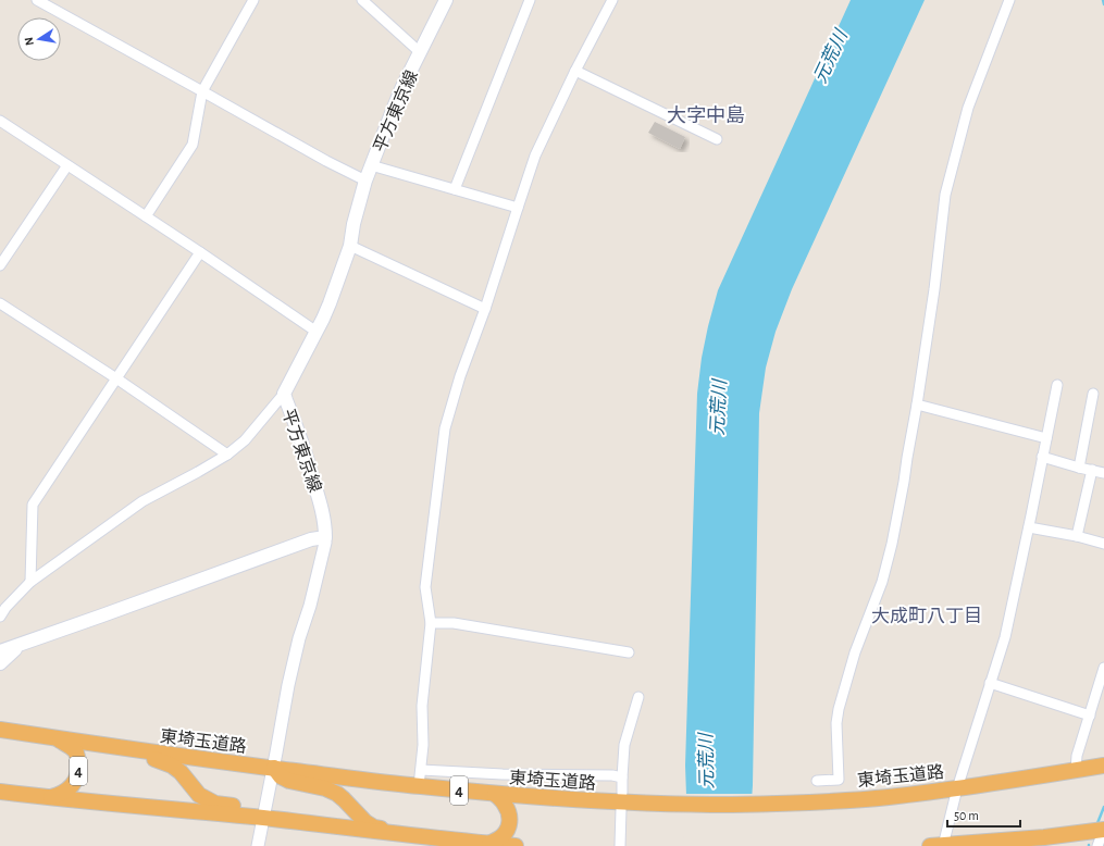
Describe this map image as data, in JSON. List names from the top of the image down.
{
  "streets": {
    "highway": ["東埼玉道路", "4"],
    "main road": ["平方東京線"]
  },
  "crossings": [
    ["東埼玉道路", "4"]
  ],
  "districts": ["大字中島", "大成町八丁目"],
  "water": ["元荒川"],
  "scale_bar": "50 m",
  "north": "left"
}
